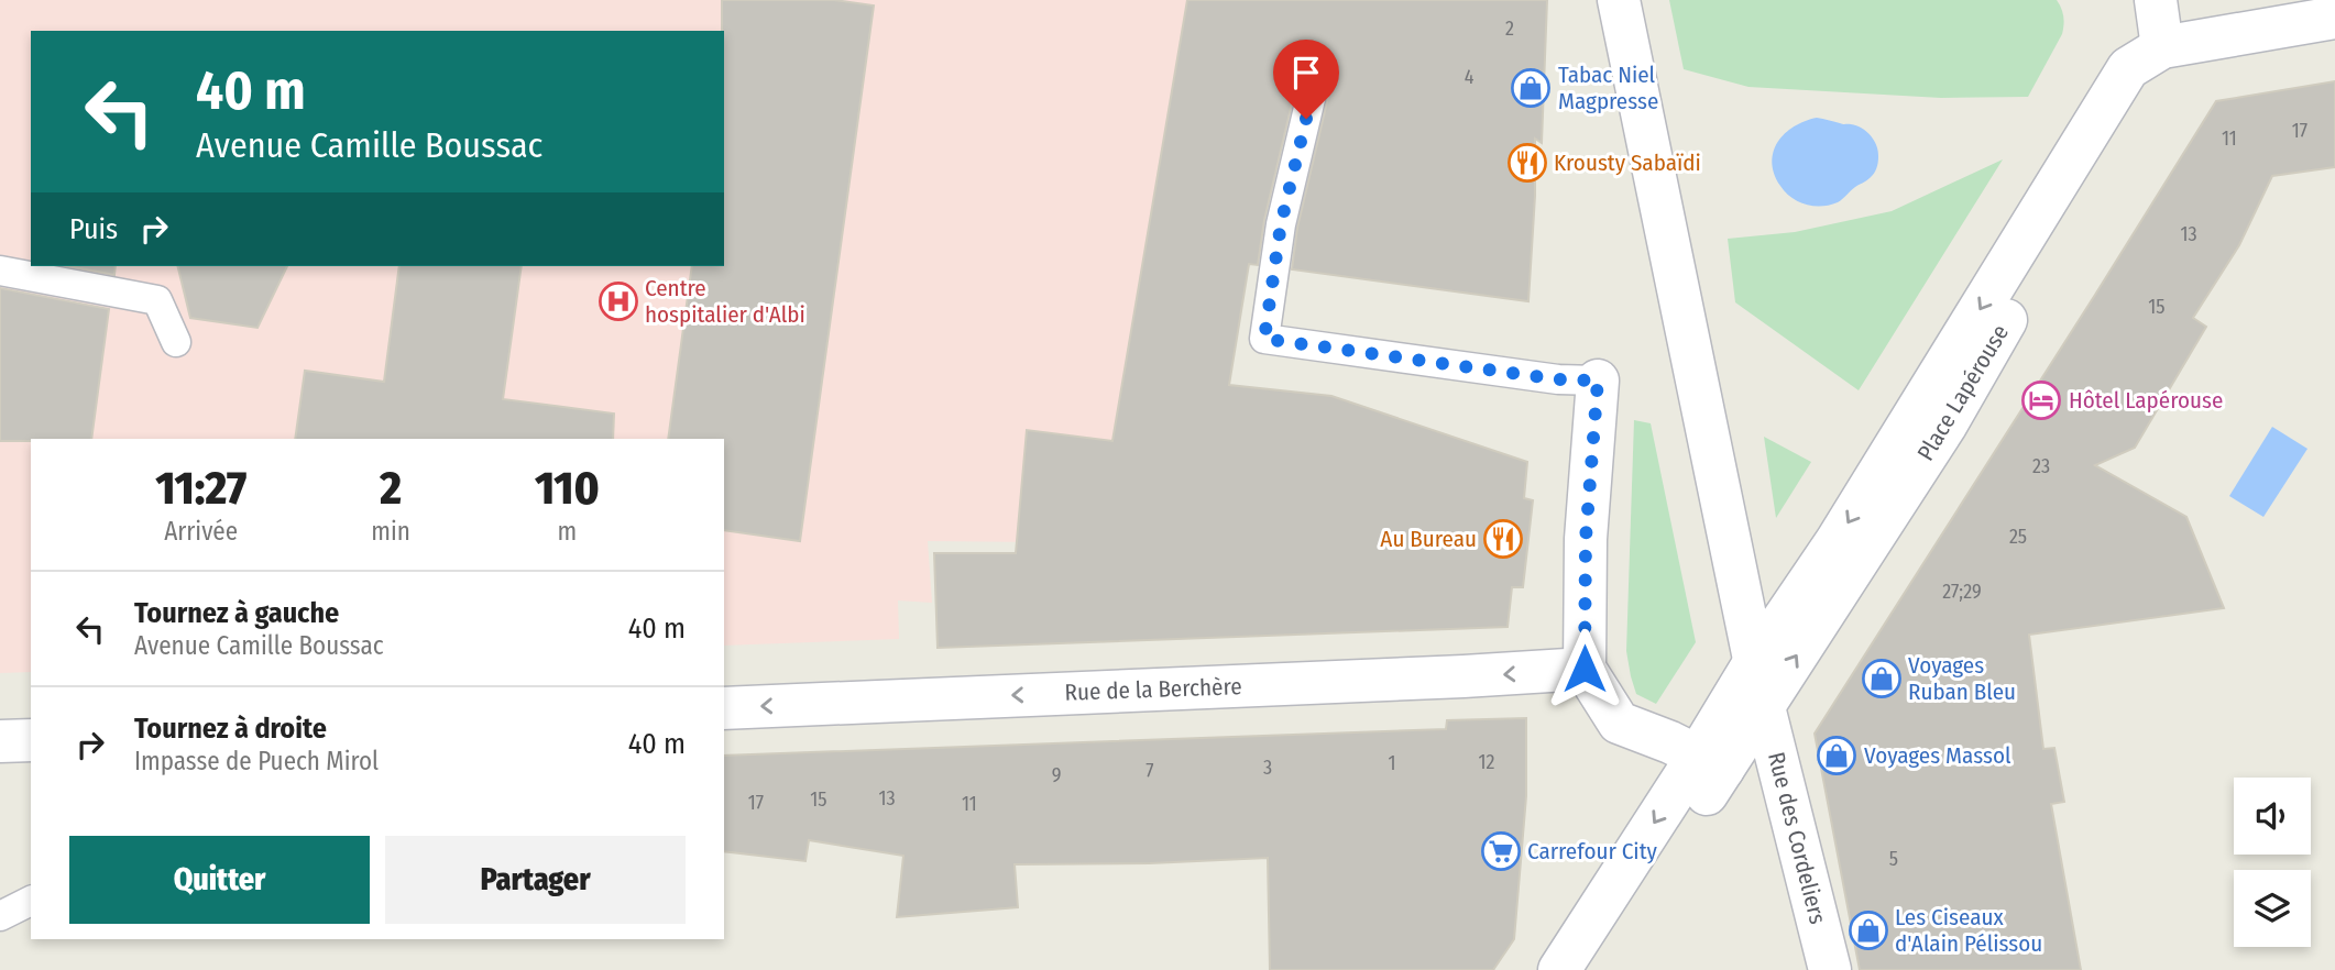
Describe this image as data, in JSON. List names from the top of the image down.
{
  "streets": {
    "street": ["Place Lapérouse", "Rue de la Berchère", "Rue des Cordeliers"]
  },
  "crossings": [
    ["Place Lapérouse", "Rue des Cordeliers"]
  ],
  "one_way": ["Rue de la Berchère"],
  "places": {
    "shop": [
      "Tabac Niel Magpresse",
      "Voyages Ruban Bleu",
      "Voyages Massol",
      "Les Ciseaux d'Alain Pélissou"
    ],
    "restaurant": ["Krousty Sabaïdi", "Au Bureau"],
    "hospital": ["Centre hospitalier d'Albi"],
    "hotel": ["Hôtel Lapérouse"],
    "supermarket": ["Carrefour City"]
  },
  "house_numbers": [
    "2",
    "4",
    "17",
    "11",
    "13",
    "15",
    "23",
    "25",
    "27;29",
    "12",
    "1",
    "3",
    "7",
    "9",
    "13",
    "15",
    "17",
    "11",
    "5"
  ],
  "page": {
    "turn": ["40 m", "Avenue Camille Boussac"],
    "then": "Puis",
    "eta": [
      "11:27",
      "Arrivée",
      "2",
      "min",
      "110",
      "m"
    ],
    "list": [
      {
        "name": "Tournez à gauche",
        "note": "Avenue Camille Boussac",
        "value": "40 m"
      },
      {
        "name": "Tournez à droite",
        "note": "Impasse de Puech Mirol",
        "value": "40 m"
      }
    ],
    "buttons": ["Quitter", "Partager"]
  }
}
